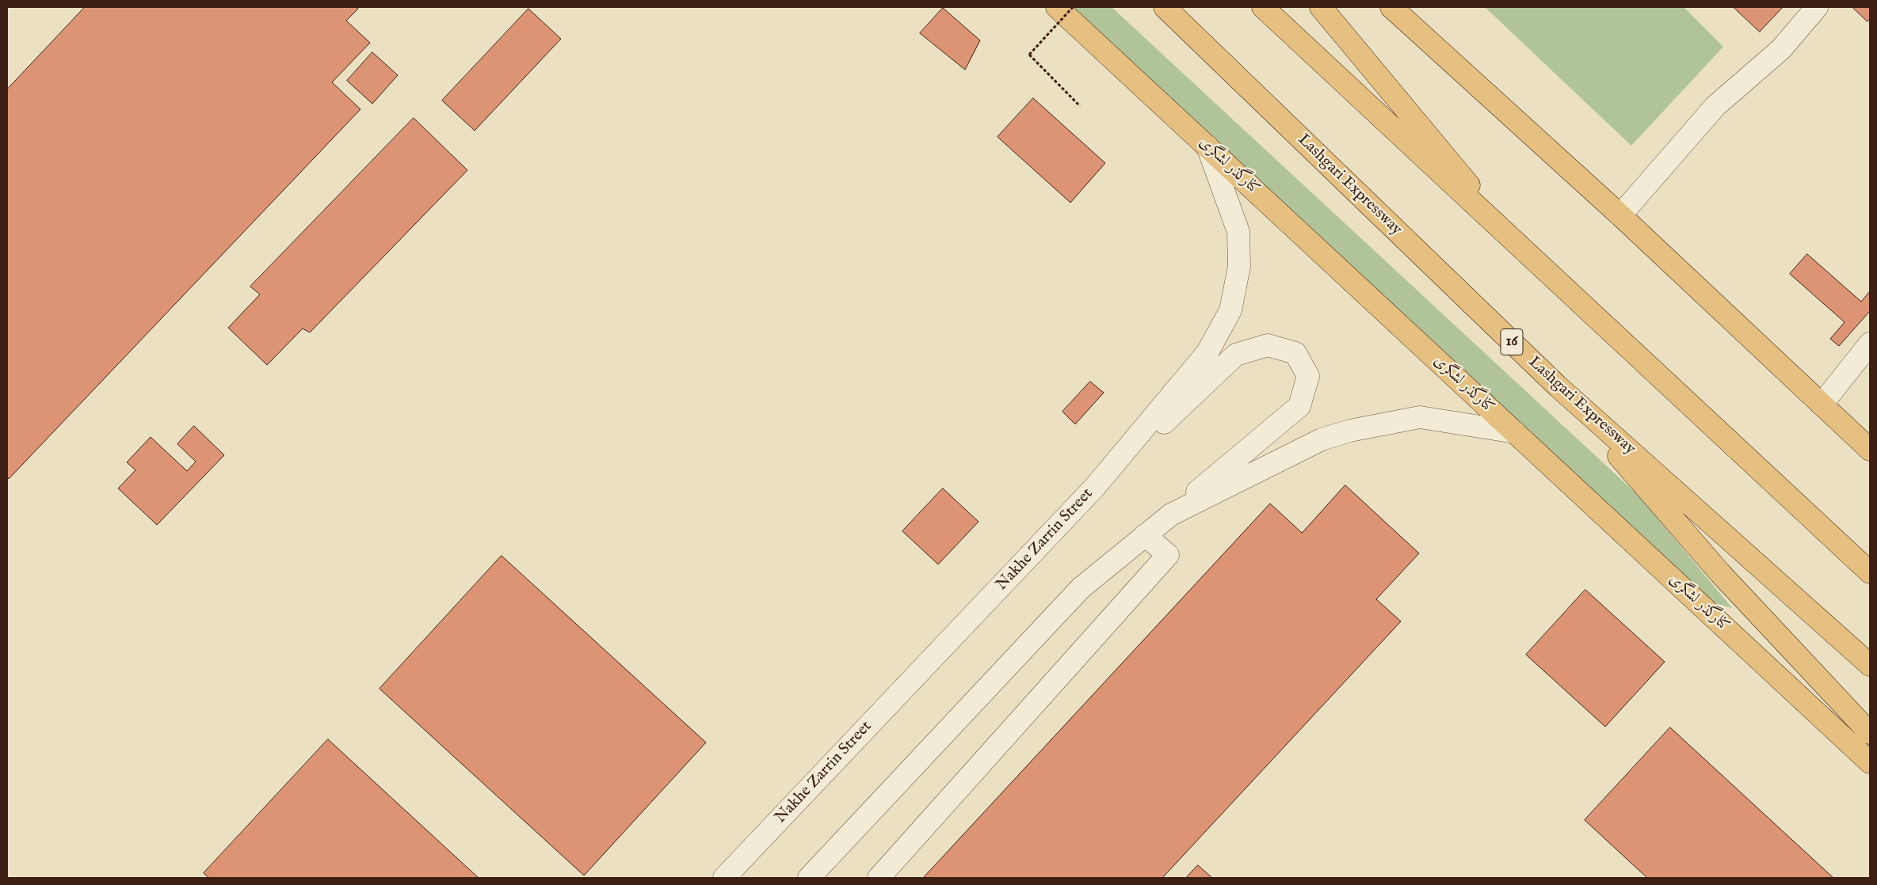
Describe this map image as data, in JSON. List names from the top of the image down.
{
  "streets": {
    "main road": ["کنارگذر لشگری", "Lashgari Expressway", "16"],
    "street": ["Nakhe Zarrin Street"]
  },
  "crossings": [
    ["کنارگذر لشگری", "Nakhe Zarrin Street"]
  ]
}
